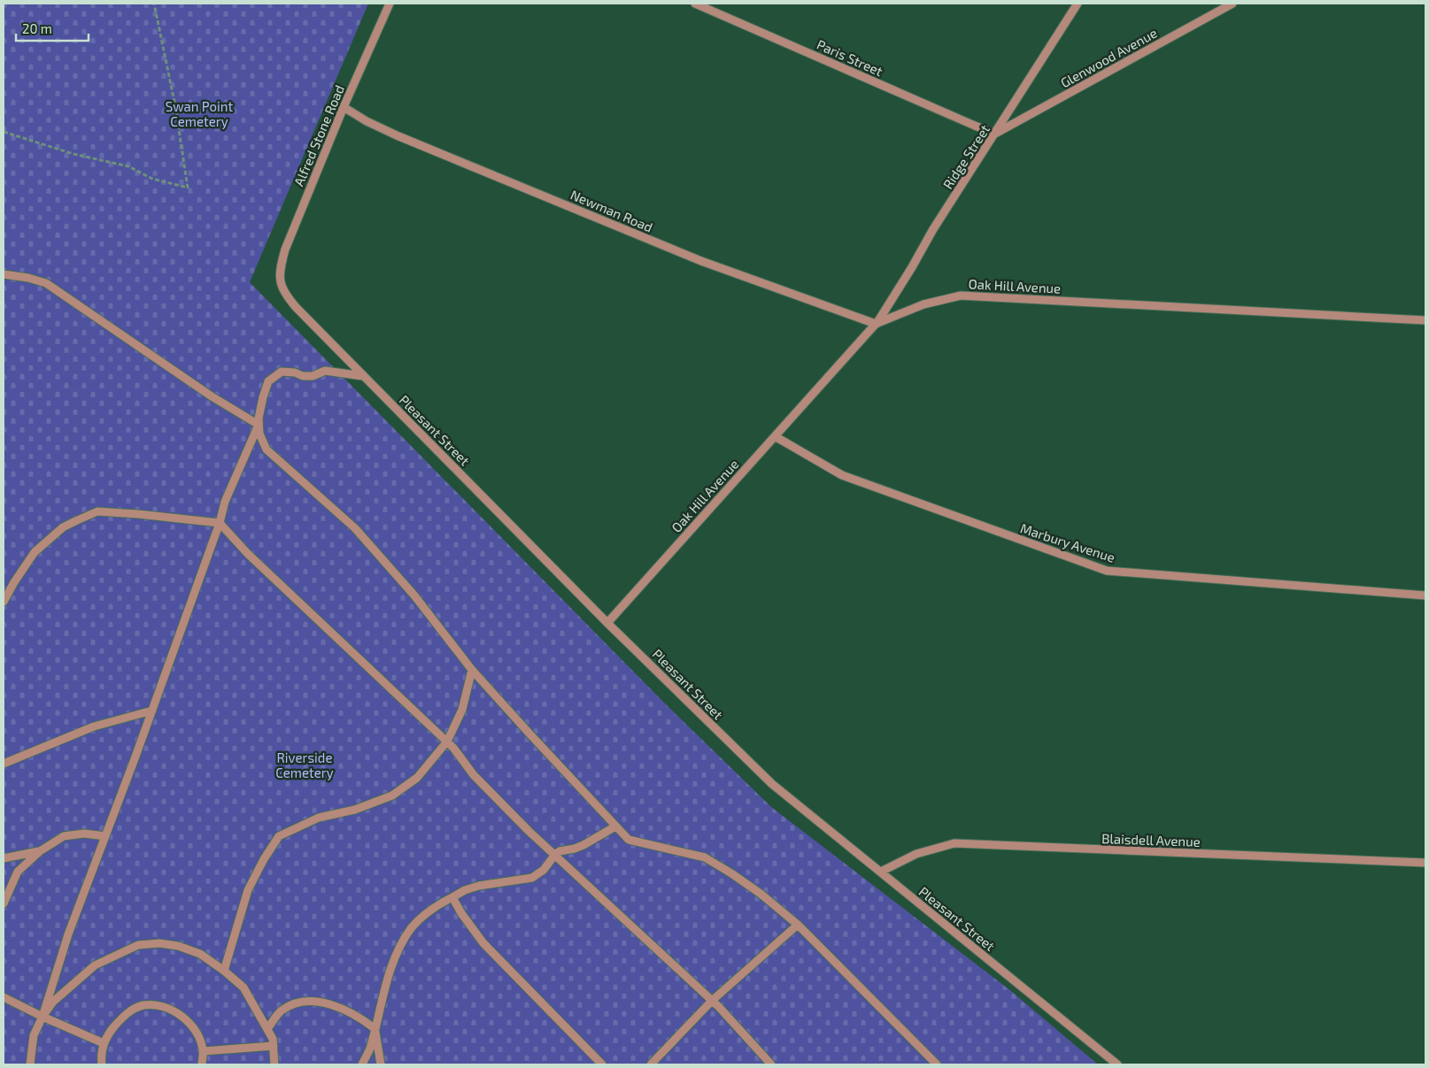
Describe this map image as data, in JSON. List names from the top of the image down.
{
  "streets": {
    "street": [
      "Paris Street",
      "Glenwood Avenue",
      "Alfred Stone Road",
      "Ridge Street",
      "Newman Road",
      "Oak Hill Avenue",
      "Pleasant Street",
      "Marbury Avenue",
      "Blaisdell Avenue"
    ]
  },
  "crossings": [
    ["Paris Street", "Glenwood Avenue"],
    ["Paris Street", "Ridge Street"],
    ["Glenwood Avenue", "Ridge Street"],
    ["Alfred Stone Road", "Newman Road"],
    ["Alfred Stone Road", "Pleasant Street"],
    ["Ridge Street", "Newman Road"],
    ["Ridge Street", "Oak Hill Avenue"],
    ["Newman Road", "Oak Hill Avenue"],
    ["Oak Hill Avenue", "Pleasant Street"],
    ["Oak Hill Avenue", "Marbury Avenue"],
    ["Pleasant Street", "Blaisdell Avenue"]
  ],
  "parks": ["Swan Point Cemetery", "Riverside Cemetery"],
  "scale_bar": "20 m"
}
